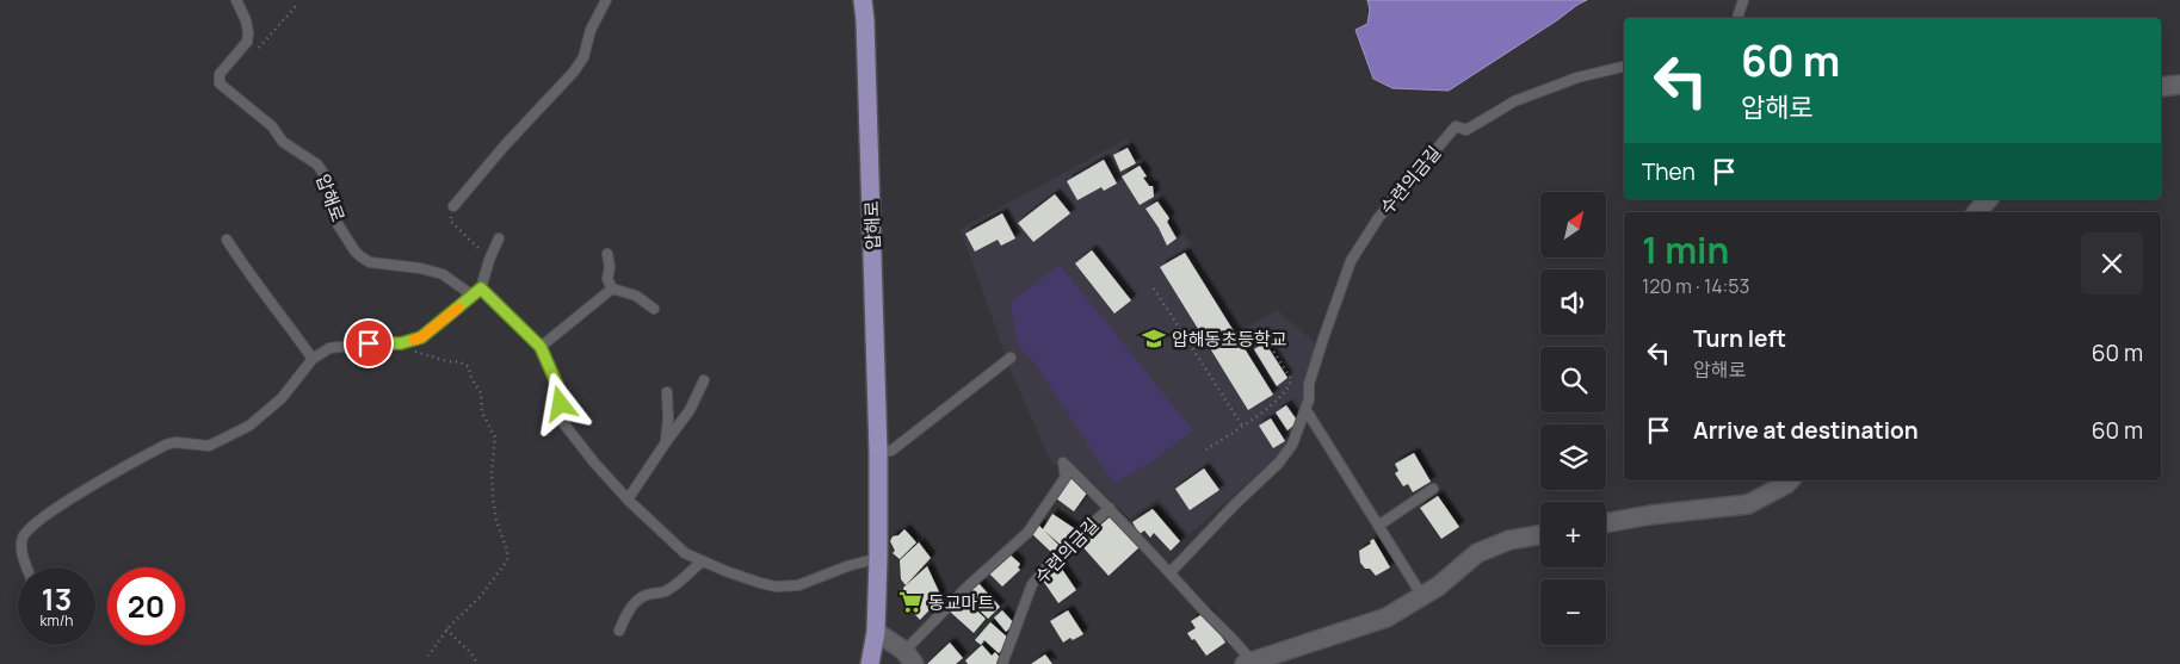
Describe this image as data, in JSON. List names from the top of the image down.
{
  "streets": {
    "main road": ["압해로"],
    "street": ["수련의금길"]
  },
  "crossings": [
    ["수련의금길", "압해로"]
  ],
  "places": {
    "school or university": ["압해동초등학교"],
    "supermarket": ["동교마트"]
  },
  "north": "top right",
  "page": {
    "turn": ["60 m", "압해로"],
    "then": "Then",
    "map_buttons": ["+", "−"],
    "heading": ["1 min", "120 m · 14:53"],
    "list": [
      {
        "name": "Turn left",
        "note": "압해로",
        "value": "60 m"
      },
      {
        "name": "Arrive at destination",
        "value": "60 m"
      }
    ],
    "speed": "13 km/h",
    "limit": "20"
  }
}
